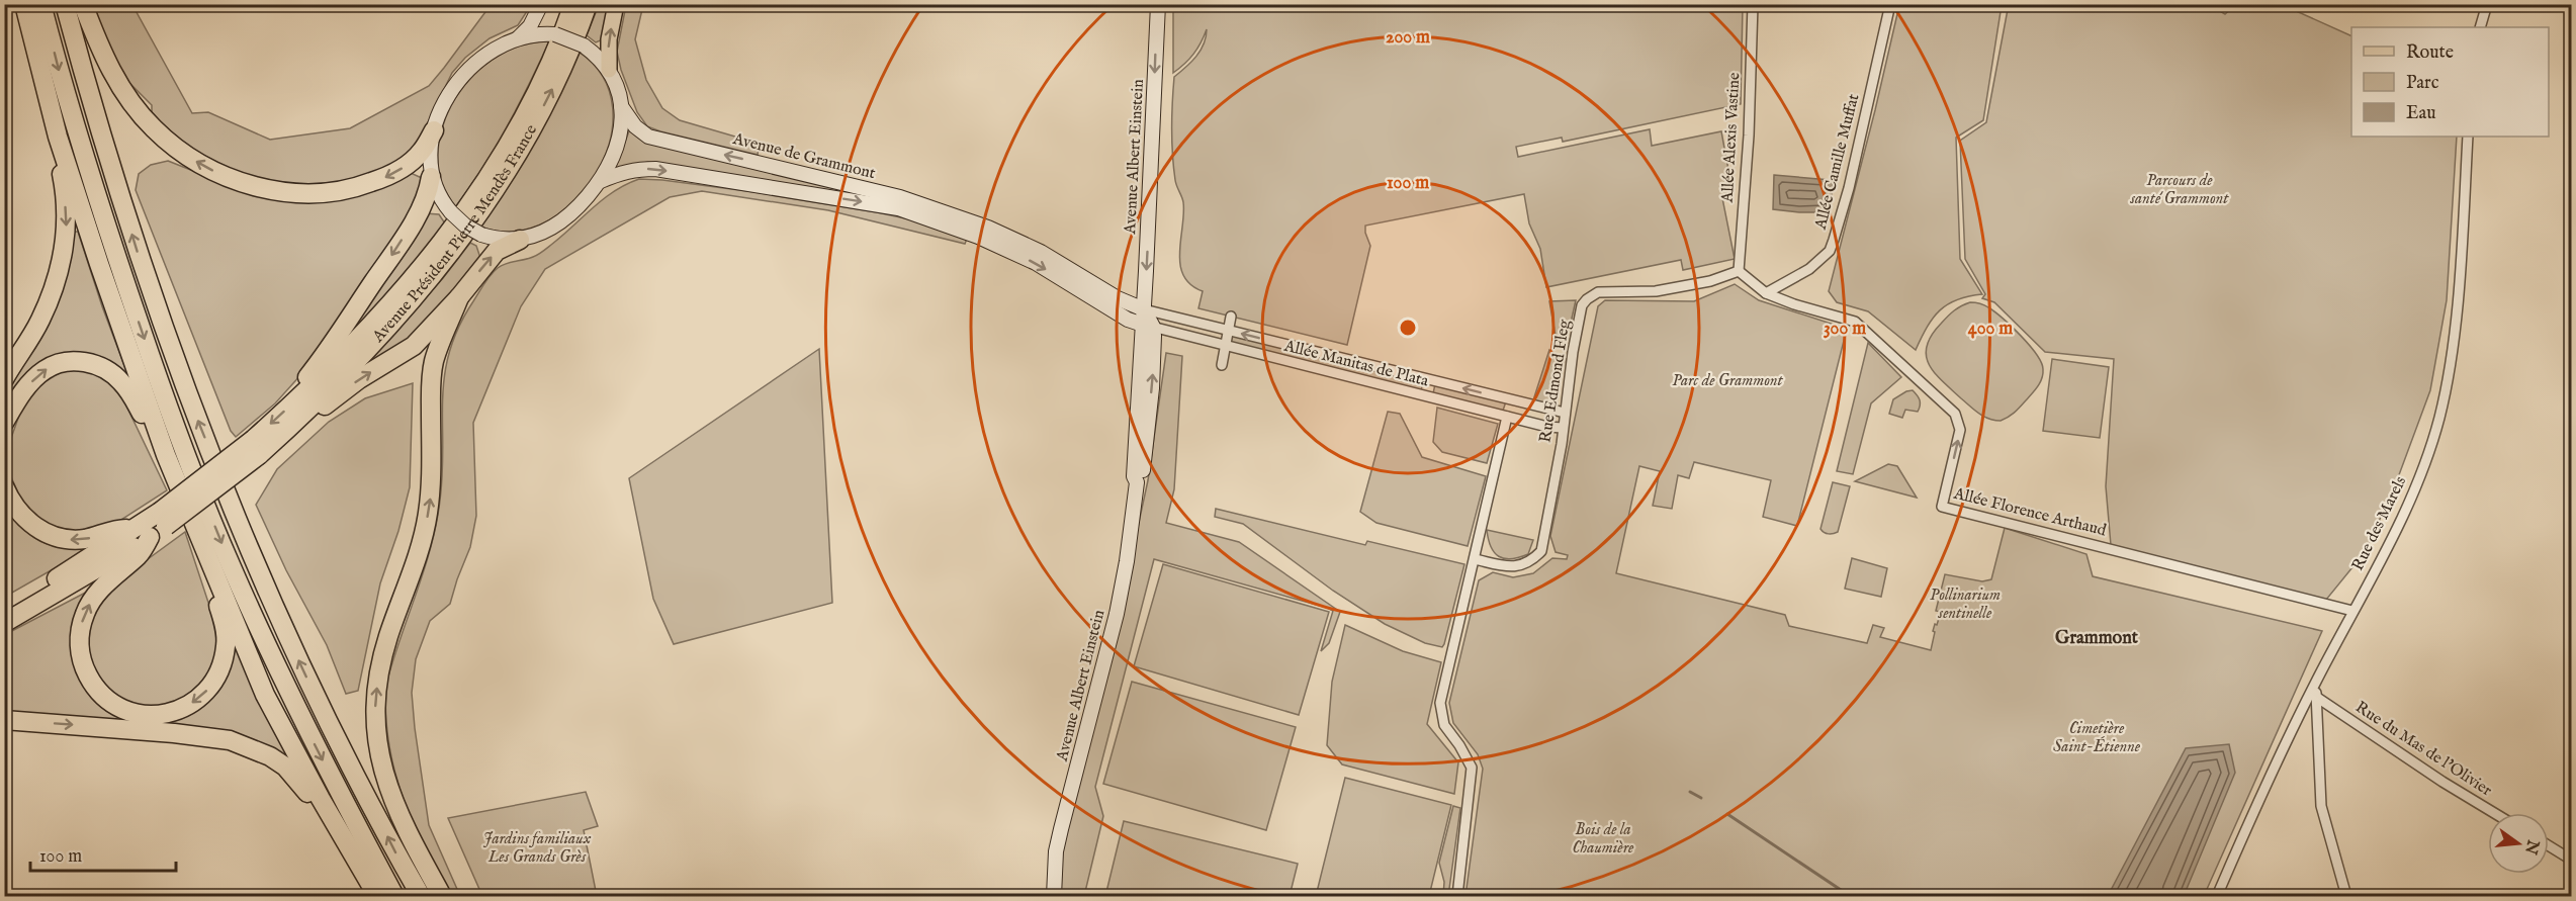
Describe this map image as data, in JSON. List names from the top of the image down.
{
  "streets": {
    "highway": ["Avenue Président Pierre Mendès France"],
    "main road": ["Avenue de Grammont", "Avenue Albert Einstein"],
    "street": [
      "Allée Alexis Vastine",
      "Allée Camille Muffat",
      "Allée Manitas de Plata",
      "Rue Edmond Fleg",
      "Allée Florence Arthaud",
      "Rue des Marels",
      "Rue du Mas de l'Olivier"
    ]
  },
  "crossings": [
    ["Allée Alexis Vastine", "Rue Edmond Fleg"],
    ["Allée Alexis Vastine", "Allée Florence Arthaud"],
    ["Avenue de Grammont", "Avenue Albert Einstein"],
    ["Avenue de Grammont", "Allée Manitas de Plata"],
    ["Avenue Albert Einstein", "Allée Manitas de Plata"],
    ["Allée Camille Muffat", "Allée Florence Arthaud"],
    ["Allée Manitas de Plata", "Rue Edmond Fleg"],
    ["Rue Edmond Fleg", "Allée Florence Arthaud"],
    ["Allée Florence Arthaud", "Rue des Marels"]
  ],
  "one_way": ["Allée Florence Arthaud"],
  "districts": ["Grammont"],
  "parks": [
    "Parcours de santé Grammont",
    "Parc de Grammont",
    "Pollinarium sentinelle",
    "Cimetière Saint-Étienne",
    "Bois de la Chaumière",
    "Jardins familiaux Les Grands Grès"
  ],
  "legend": ["Route", "Parc", "Eau"],
  "scale_bar": "100 m",
  "north": "right",
  "rings": [
    "200 m",
    "100 m",
    "300 m",
    "400 m"
  ]
}
